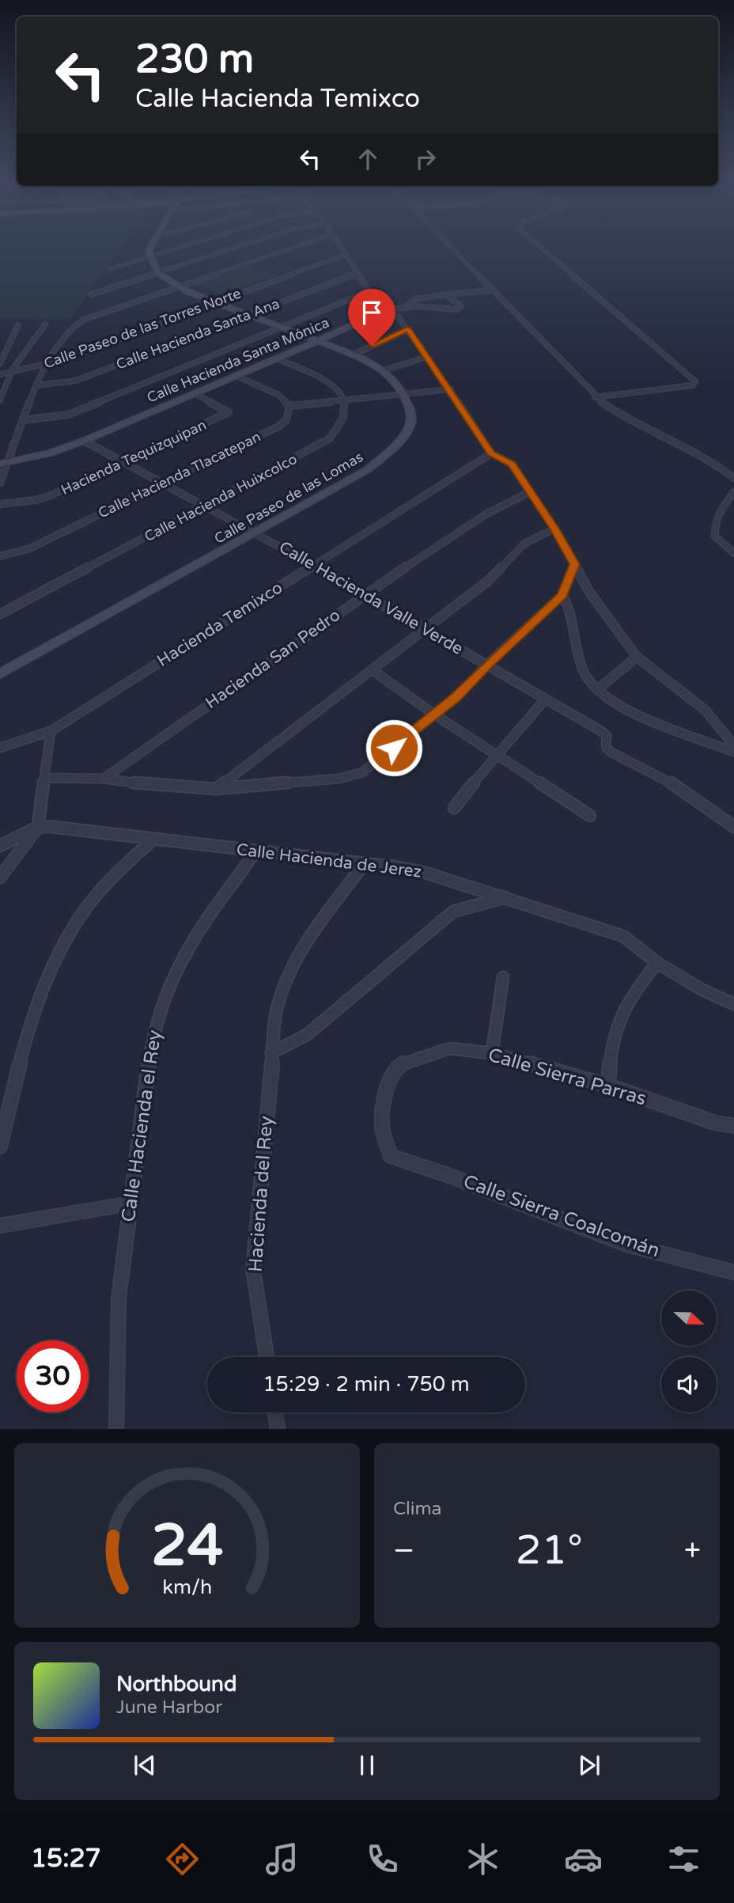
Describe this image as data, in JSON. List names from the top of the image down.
{
  "streets": {
    "main road": ["Calle Hacienda Santa Mónica", "Calle Paseo de las Lomas"],
    "street": [
      "Calle Paseo de las Torres Norte",
      "Calle Hacienda Santa Ana",
      "Hacienda Tequizquipan",
      "Calle Hacienda Tlacatepan",
      "Calle Hacienda Huixcolco",
      "Calle Hacienda Valle Verde",
      "Hacienda Temixco",
      "Hacienda San Pedro",
      "Calle Hacienda de Jerez",
      "Calle Sierra Parras",
      "Calle Hacienda el Rey",
      "Hacienda del Rey",
      "Calle Sierra Coalcomán"
    ]
  },
  "crossings": [
    ["Calle Paseo de las Torres Norte", "Calle Paseo de las Lomas"],
    ["Calle Hacienda Santa Ana", "Calle Paseo de las Lomas"],
    ["Calle Hacienda Santa Mónica", "Hacienda Tequizquipan"],
    ["Calle Hacienda Santa Mónica", "Calle Paseo de las Lomas"],
    ["Calle Hacienda Santa Mónica", "Calle Hacienda Valle Verde"],
    ["Hacienda Tequizquipan", "Calle Hacienda Valle Verde"],
    ["Calle Hacienda Tlacatepan", "Calle Hacienda Valle Verde"],
    ["Calle Hacienda Huixcolco", "Calle Hacienda Valle Verde"],
    ["Calle Paseo de las Lomas", "Calle Hacienda Valle Verde"],
    ["Calle Hacienda Valle Verde", "Hacienda Temixco"],
    ["Calle Hacienda Valle Verde", "Hacienda San Pedro"],
    ["Calle Hacienda de Jerez", "Calle Hacienda el Rey"],
    ["Calle Hacienda de Jerez", "Hacienda del Rey"],
    ["Calle Sierra Parras", "Calle Sierra Coalcomán"]
  ],
  "north": "right",
  "page": {
    "turn": ["230 m", "Calle Hacienda Temixco"],
    "limit": "30",
    "trip": "15:29 · 2 min · 750 m",
    "tile": "Clima",
    "heat": ["−", "21°", "+"],
    "song": ["Northbound", "June Harbor"],
    "tabs": "15:27",
    "gauge": ["24", "km/h"]
  }
}
